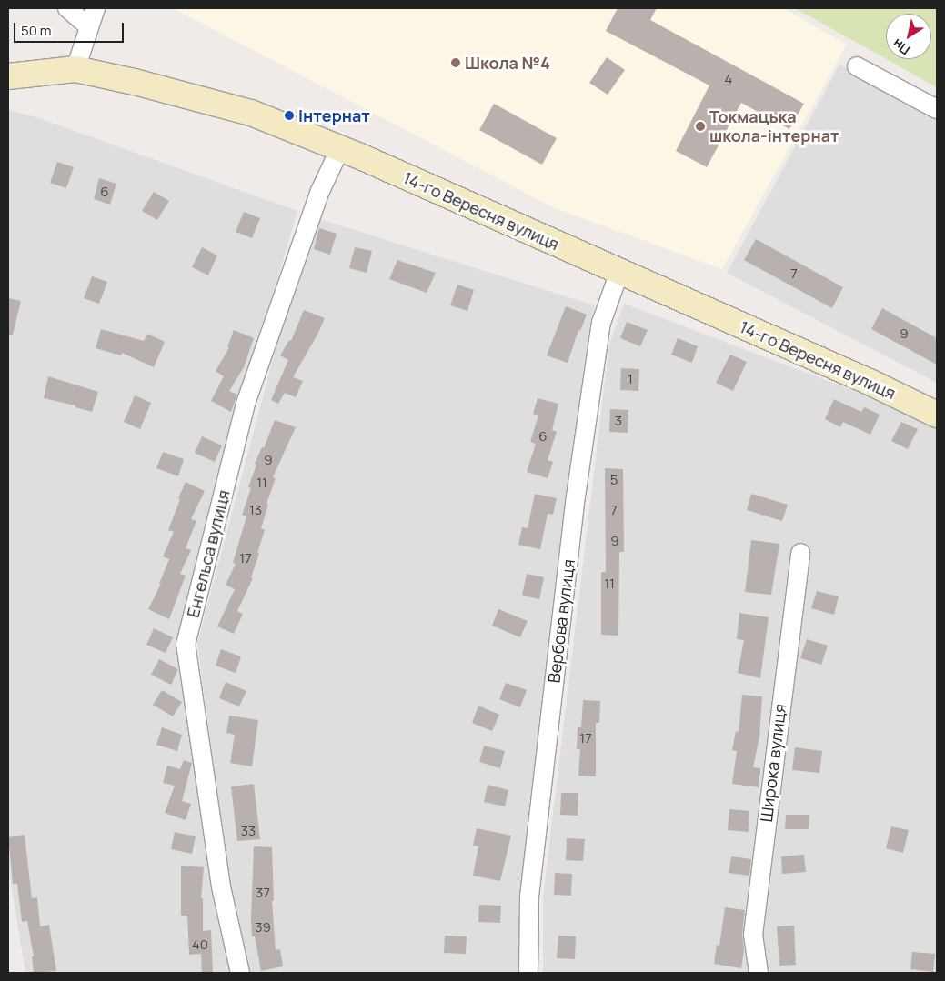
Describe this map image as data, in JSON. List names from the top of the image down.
{
  "streets": {
    "street": [
      "14-го Вересня вулиця",
      "Енгельса вулиця",
      "Вербова вулиця",
      "Широка вулиця"
    ]
  },
  "crossings": [
    ["14-го Вересня вулиця", "Енгельса вулиця"],
    ["14-го Вересня вулиця", "Вербова вулиця"]
  ],
  "places": ["Школа №4", "Інтернат", "Токмацька школа-інтернат"],
  "house_numbers": [
    "4",
    "6",
    "7",
    "9",
    "1",
    "3",
    "6",
    "9",
    "5",
    "11",
    "13",
    "7",
    "9",
    "17",
    "11",
    "17",
    "33",
    "37",
    "39",
    "40"
  ],
  "scale_bar": "50 m",
  "north": "bottom left"
}
